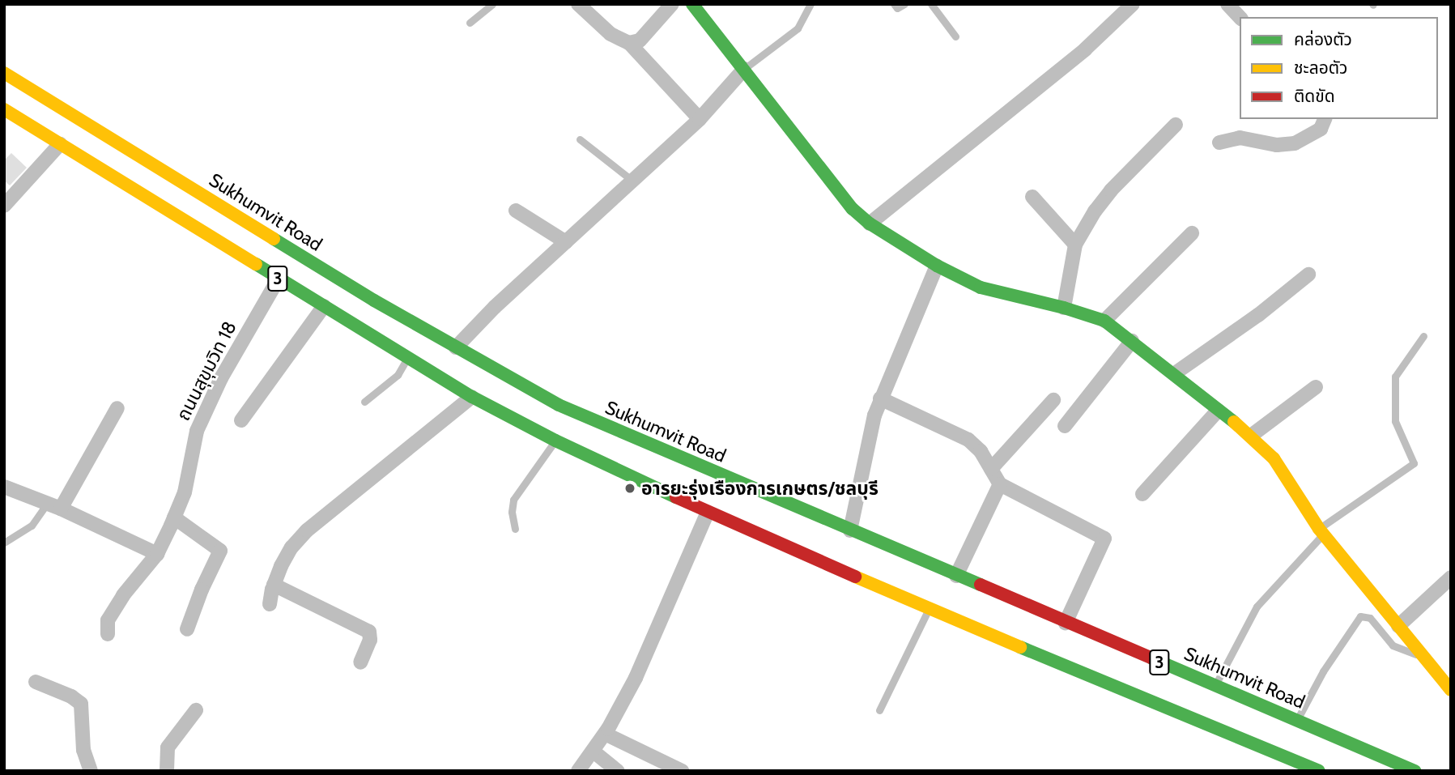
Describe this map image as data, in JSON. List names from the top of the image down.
{
  "streets": {
    "main road": ["Sukhumvit Road", "3"],
    "street": ["ถนนสุขุมวิท 18"]
  },
  "crossings": [
    ["3", "ถนนสุขุมวิท 18"]
  ],
  "places": ["อารยะรุ่งเรืองการเกษตร/ชลบุรี"],
  "legend": ["คล่องตัว", "ชะลอตัว", "ติดขัด"]
}
